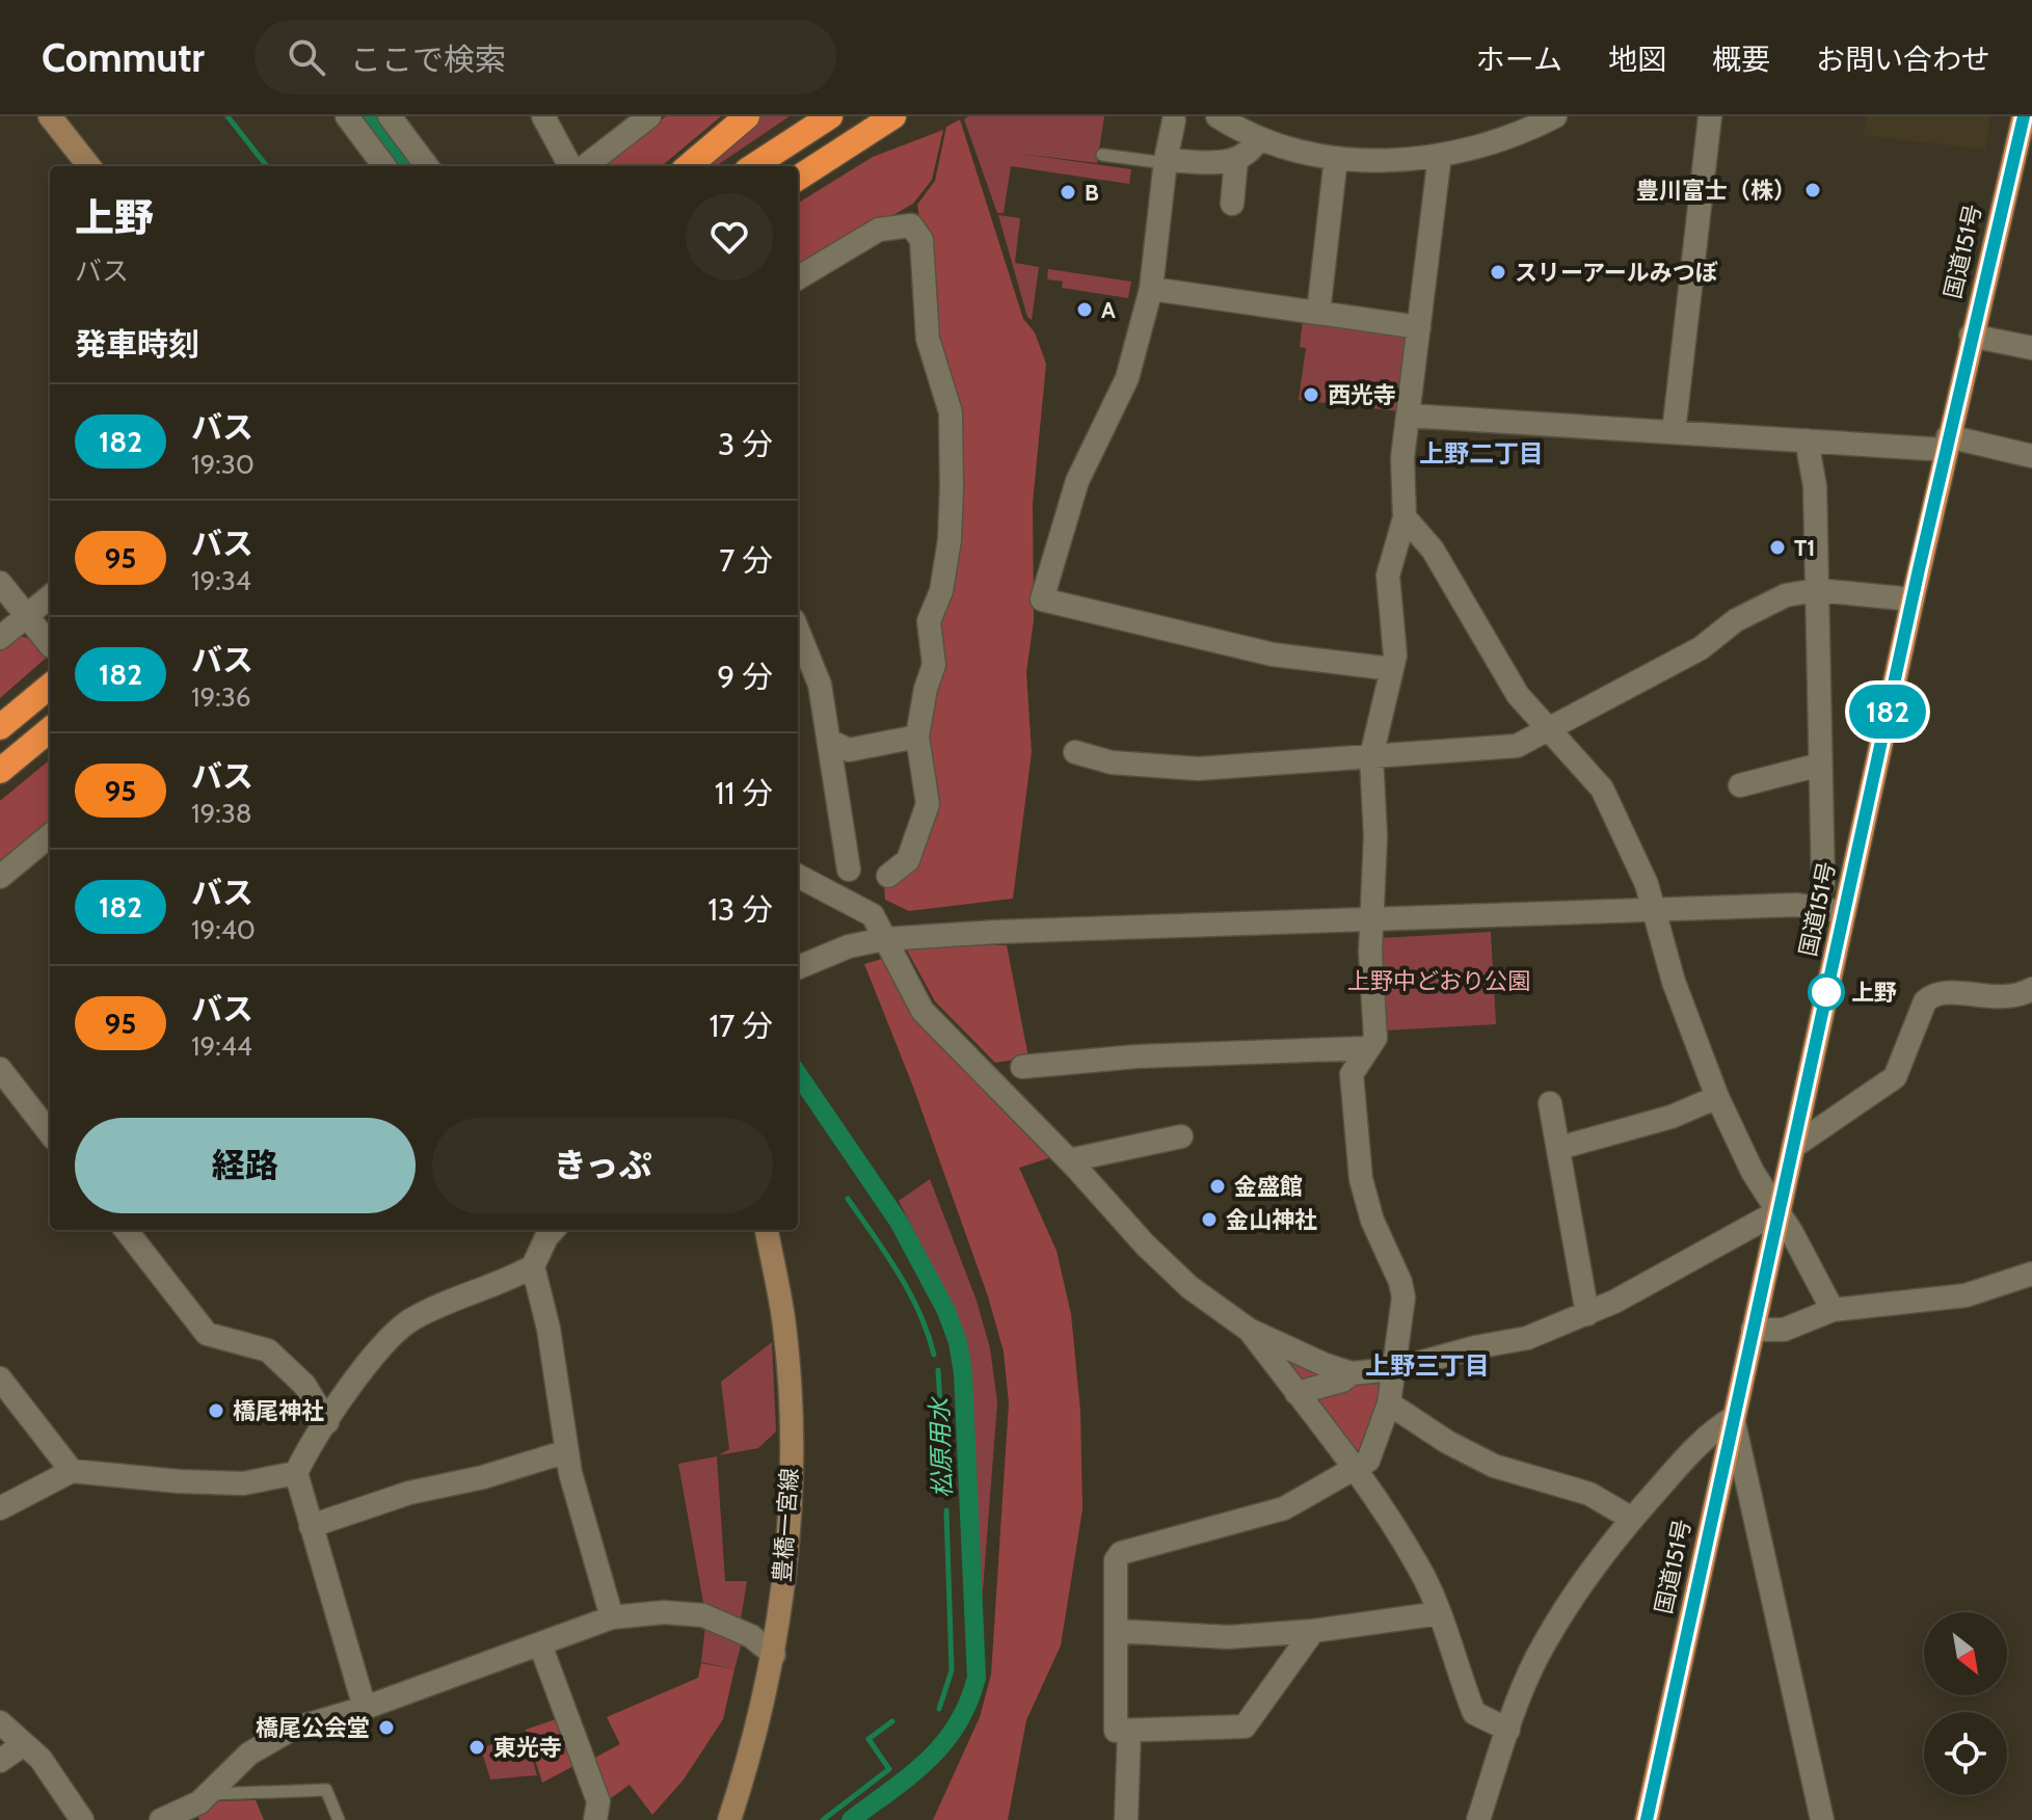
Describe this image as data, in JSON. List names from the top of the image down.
{
  "streets": {
    "highway": ["国道151号"],
    "main road": ["豊橋一宮線"]
  },
  "districts": ["上野二丁目", "上野三丁目"],
  "water": ["松原用水"],
  "parks": ["上野中どおり公園"],
  "places": [
    "豊川富士（株）",
    "B",
    "スリーアールみつぼ",
    "A",
    "西光寺",
    "T1",
    "上野",
    "金盛館",
    "金山神社",
    "橋尾神社",
    "橋尾公会堂",
    "東光寺"
  ],
  "lines": ["bus line 182"],
  "north": "bottom right",
  "page": {
    "header": "Commutr",
    "search": "ここで検索",
    "nav": [
      "ホーム",
      "地図",
      "概要",
      "お問い合わせ"
    ],
    "on_map": "182",
    "heading": [
      ["上野", "バス"],
      "発車時刻"
    ],
    "list": [
      {
        "mark": "182",
        "name": "バス",
        "note": "19:30",
        "value": "3 分"
      },
      {
        "mark": "95",
        "name": "バス",
        "note": "19:34",
        "value": "7 分"
      },
      {
        "mark": "182",
        "name": "バス",
        "note": "19:36",
        "value": "9 分"
      },
      {
        "mark": "95",
        "name": "バス",
        "note": "19:38",
        "value": "11 分"
      },
      {
        "mark": "182",
        "name": "バス",
        "note": "19:40",
        "value": "13 分"
      },
      {
        "mark": "95",
        "name": "バス",
        "note": "19:44",
        "value": "17 分"
      }
    ],
    "buttons": ["経路", "きっぷ"]
  }
}
